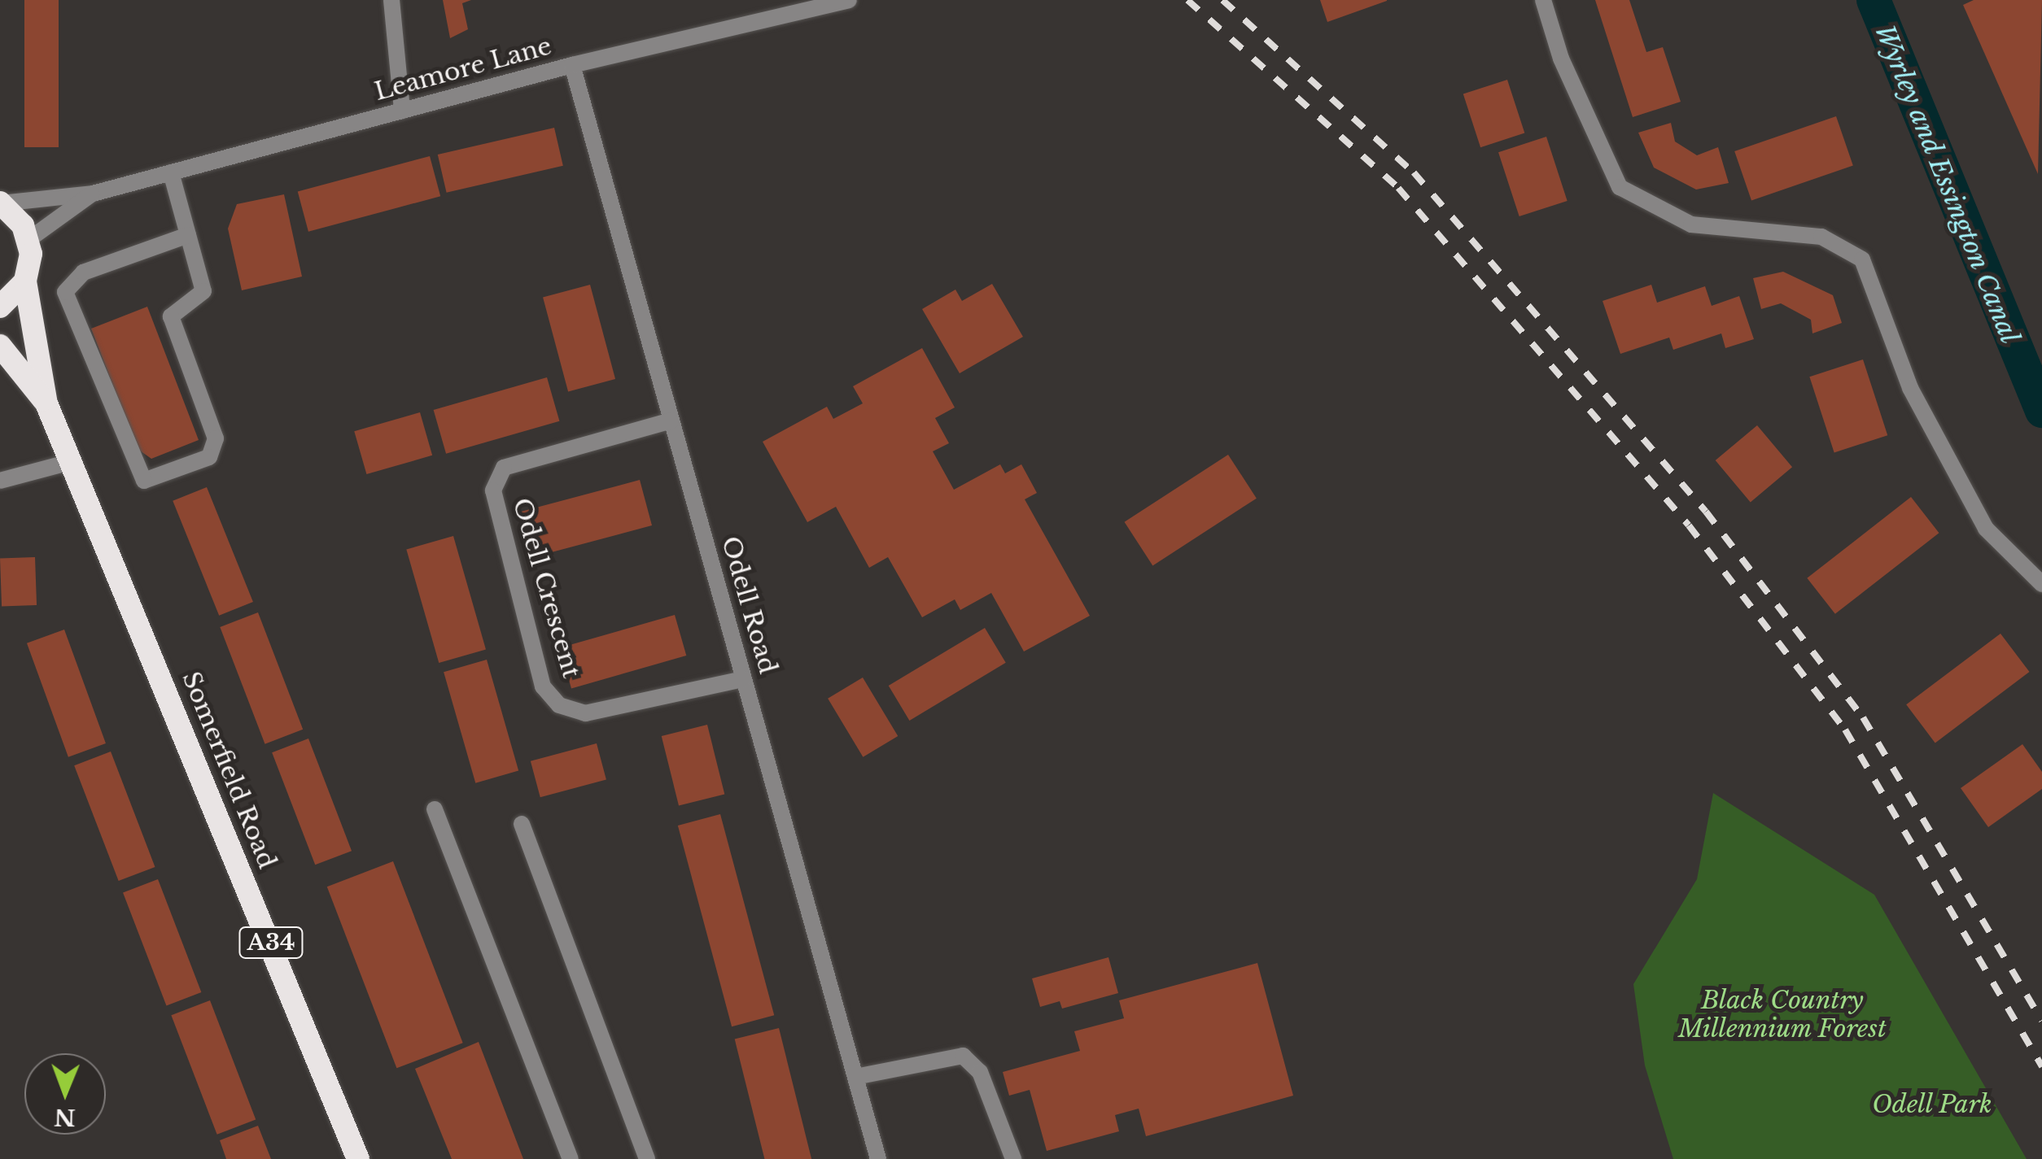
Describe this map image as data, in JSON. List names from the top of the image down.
{
  "streets": {
    "highway": ["Somerfield Road", "A34"],
    "street": ["Leamore Lane", "Odell Crescent", "Odell Road"]
  },
  "crossings": [
    ["Leamore Lane", "Odell Road"],
    ["Leamore Lane", "Somerfield Road"],
    ["Odell Crescent", "Odell Road"]
  ],
  "water": ["Wyrley and Essington Canal"],
  "parks": ["Black Country Millennium Forest", "Odell Park"],
  "north": "bottom"
}
